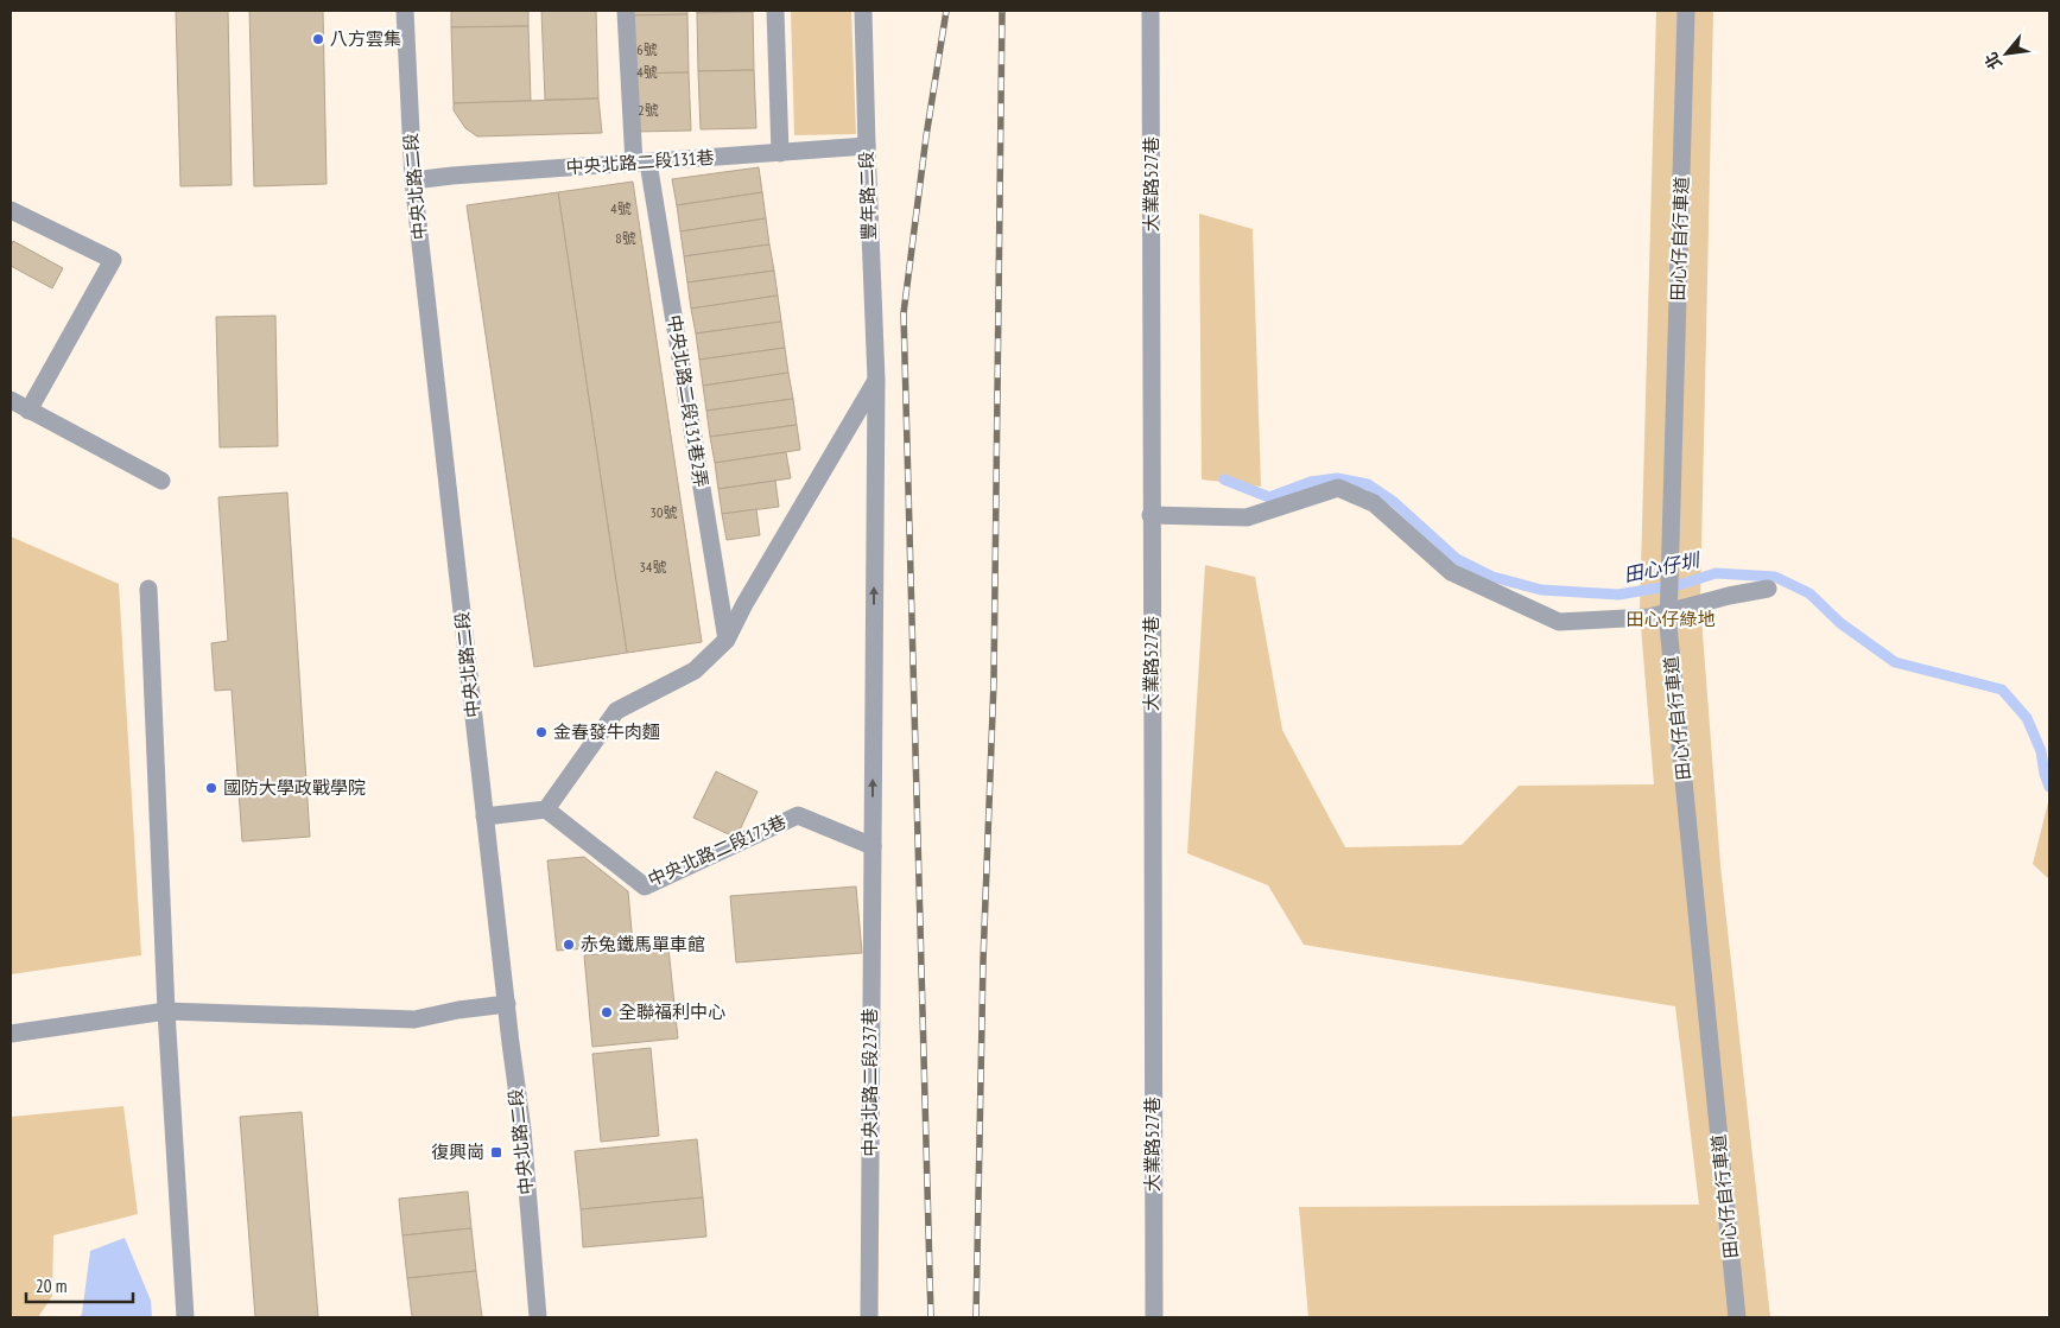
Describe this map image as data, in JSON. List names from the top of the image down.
{
  "streets": {
    "street": [
      "中央北路二段131巷",
      "大業路527巷",
      "中央北路二段",
      "豐年路二段",
      "田心仔自行車道",
      "中央北路二段131巷2弄",
      "中央北路二段173巷",
      "中央北路二段237巷"
    ]
  },
  "crossings": [
    ["中央北路二段131巷", "中央北路二段"],
    ["中央北路二段131巷", "豐年路二段"],
    ["中央北路二段131巷", "中央北路二段131巷2弄"],
    ["豐年路二段", "中央北路二段173巷"],
    ["豐年路二段", "中央北路二段237巷"],
    ["中央北路二段173巷", "中央北路二段237巷"]
  ],
  "one_way": ["豐年路二段"],
  "water": ["田心仔圳"],
  "parks": ["田心仔綠地"],
  "places": {
    "other": [
      "八方雲集",
      "金春發牛肉麵",
      "國防大學政戰學院",
      "赤兔鐵馬單車館",
      "全聯福利中心"
    ],
    "transit": ["復興崗"]
  },
  "house_numbers": [
    "6號",
    "4號",
    "2號",
    "4號",
    "8號",
    "30號",
    "34號"
  ],
  "scale_bar": "20 m",
  "north": "bottom left"
}
